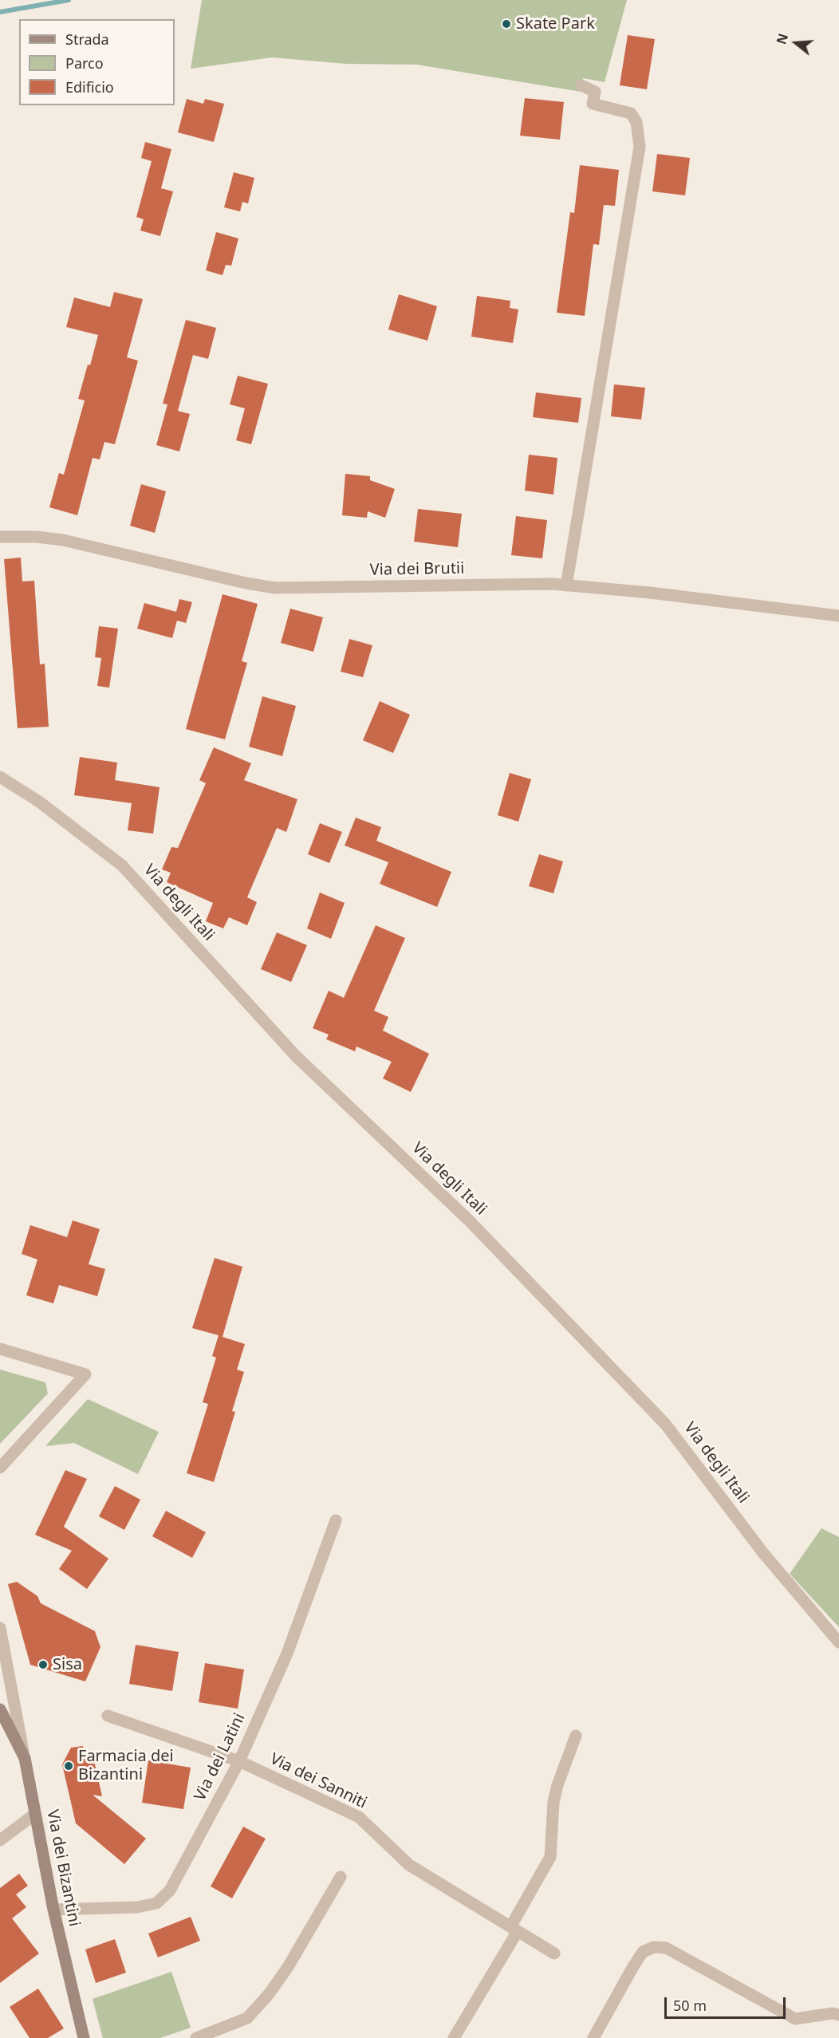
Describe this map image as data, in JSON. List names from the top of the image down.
{
  "streets": {
    "street": [
      "Via dei Brutii",
      "Via degli Itali",
      "Via dei Latini",
      "Via dei Sanniti",
      "Via dei Bizantini"
    ]
  },
  "crossings": [
    ["Via dei Latini", "Via dei Sanniti"],
    ["Via dei Latini", "Via dei Bizantini"]
  ],
  "places": ["Skate Park", "Sisa", "Farmacia dei Bizantini"],
  "legend": ["Strada", "Parco", "Edificio"],
  "scale_bar": "50 m",
  "north": "left"
}
